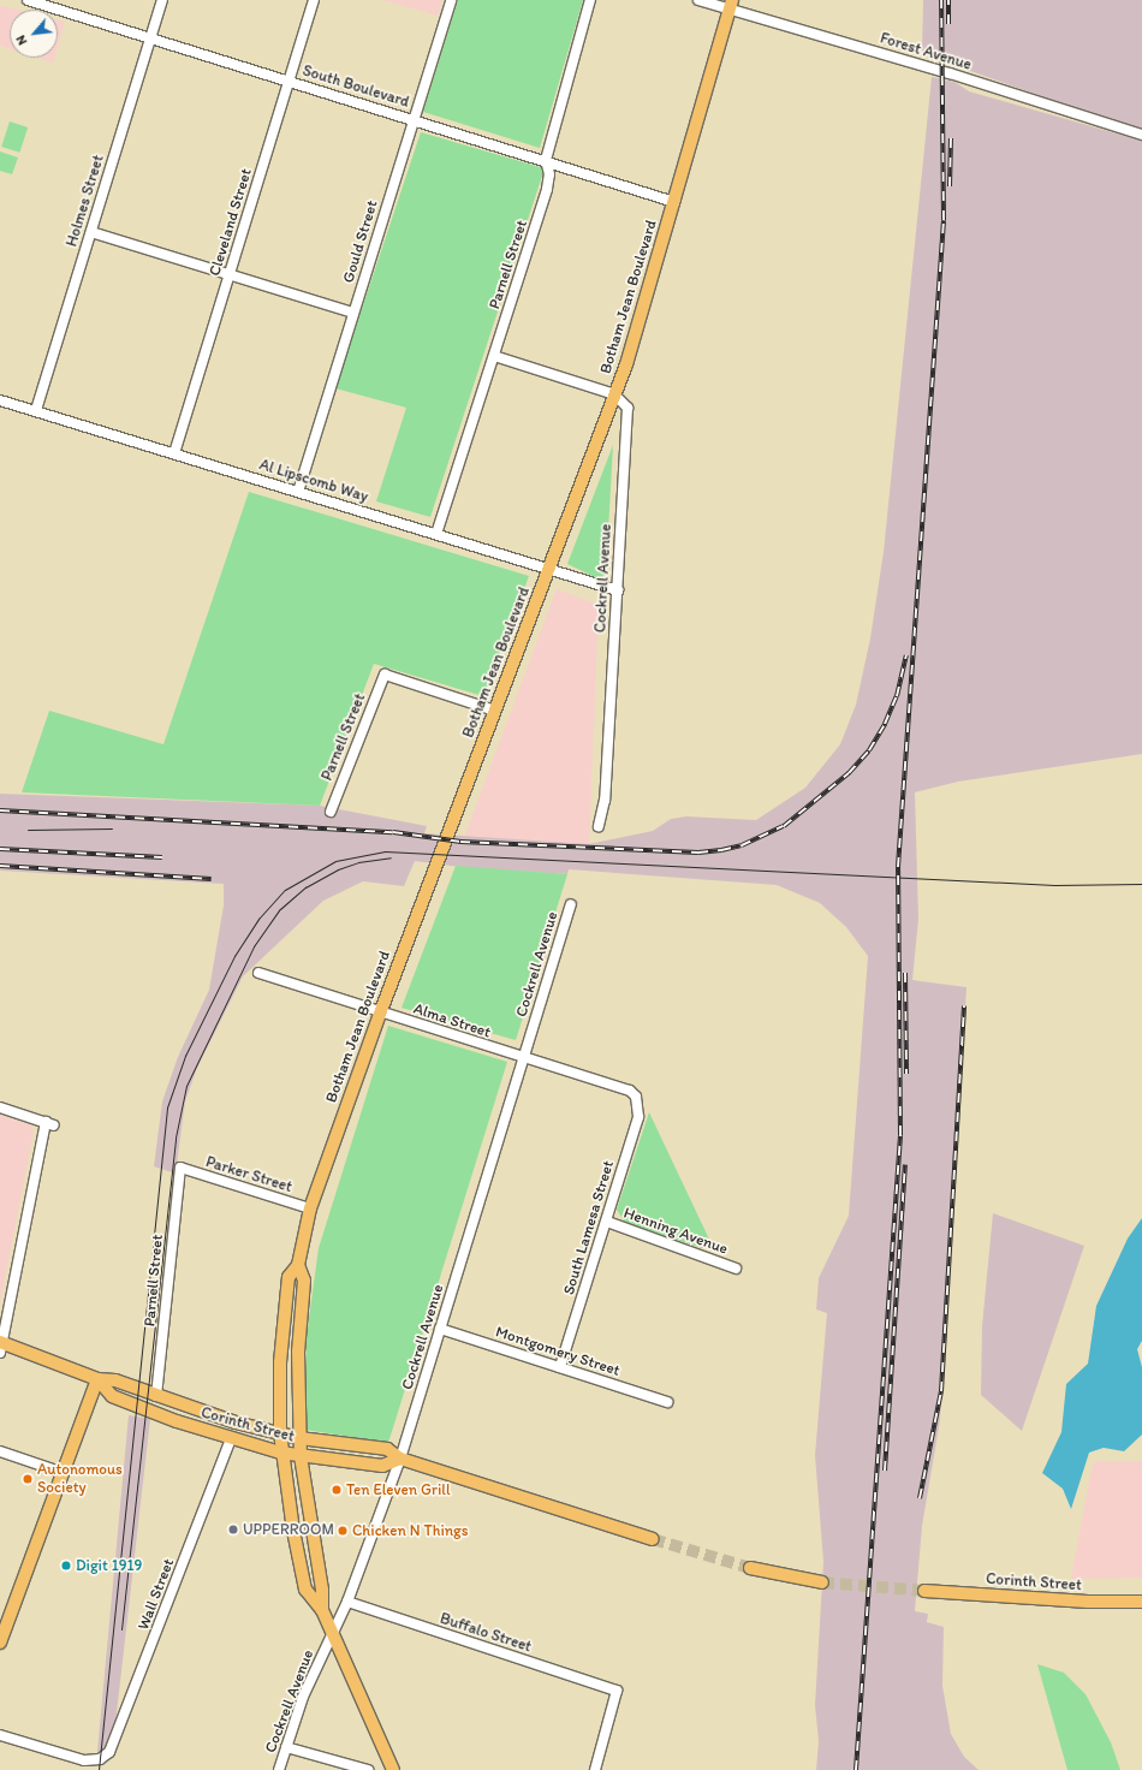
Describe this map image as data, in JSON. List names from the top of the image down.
{
  "streets": {
    "main road": ["Botham Jean Boulevard", "Corinth Street"],
    "street": [
      "Forest Avenue",
      "South Boulevard",
      "Holmes Street",
      "Cleveland Street",
      "Gould Street",
      "Parnell Street",
      "Al Lipscomb Way",
      "Cockrell Avenue",
      "Alma Street",
      "Parker Street",
      "South Lamesa Street",
      "Henning Avenue",
      "Montgomery Street",
      "Wall Street",
      "Buffalo Street"
    ]
  },
  "crossings": [
    ["Forest Avenue", "Botham Jean Boulevard"],
    ["South Boulevard", "Holmes Street"],
    ["South Boulevard", "Cleveland Street"],
    ["South Boulevard", "Gould Street"],
    ["South Boulevard", "Parnell Street"],
    ["South Boulevard", "Botham Jean Boulevard"],
    ["Holmes Street", "Al Lipscomb Way"],
    ["Cleveland Street", "Al Lipscomb Way"],
    ["Gould Street", "Al Lipscomb Way"],
    ["Parnell Street", "Botham Jean Boulevard"],
    ["Parnell Street", "Al Lipscomb Way"],
    ["Parnell Street", "Parker Street"],
    ["Parnell Street", "Corinth Street"],
    ["Botham Jean Boulevard", "Al Lipscomb Way"],
    ["Botham Jean Boulevard", "Cockrell Avenue"],
    ["Botham Jean Boulevard", "Alma Street"],
    ["Botham Jean Boulevard", "Parker Street"],
    ["Botham Jean Boulevard", "Corinth Street"],
    ["Al Lipscomb Way", "Cockrell Avenue"],
    ["Cockrell Avenue", "Alma Street"],
    ["Cockrell Avenue", "Montgomery Street"],
    ["Cockrell Avenue", "Corinth Street"],
    ["Cockrell Avenue", "Buffalo Street"],
    ["Alma Street", "South Lamesa Street"],
    ["South Lamesa Street", "Henning Avenue"],
    ["South Lamesa Street", "Montgomery Street"],
    ["Corinth Street", "Wall Street"]
  ],
  "places": [
    "Autonomous Society",
    "Ten Eleven Grill",
    "UPPERROOM",
    "Chicken N Things",
    "Digit 1919"
  ],
  "north": "bottom left"
}
